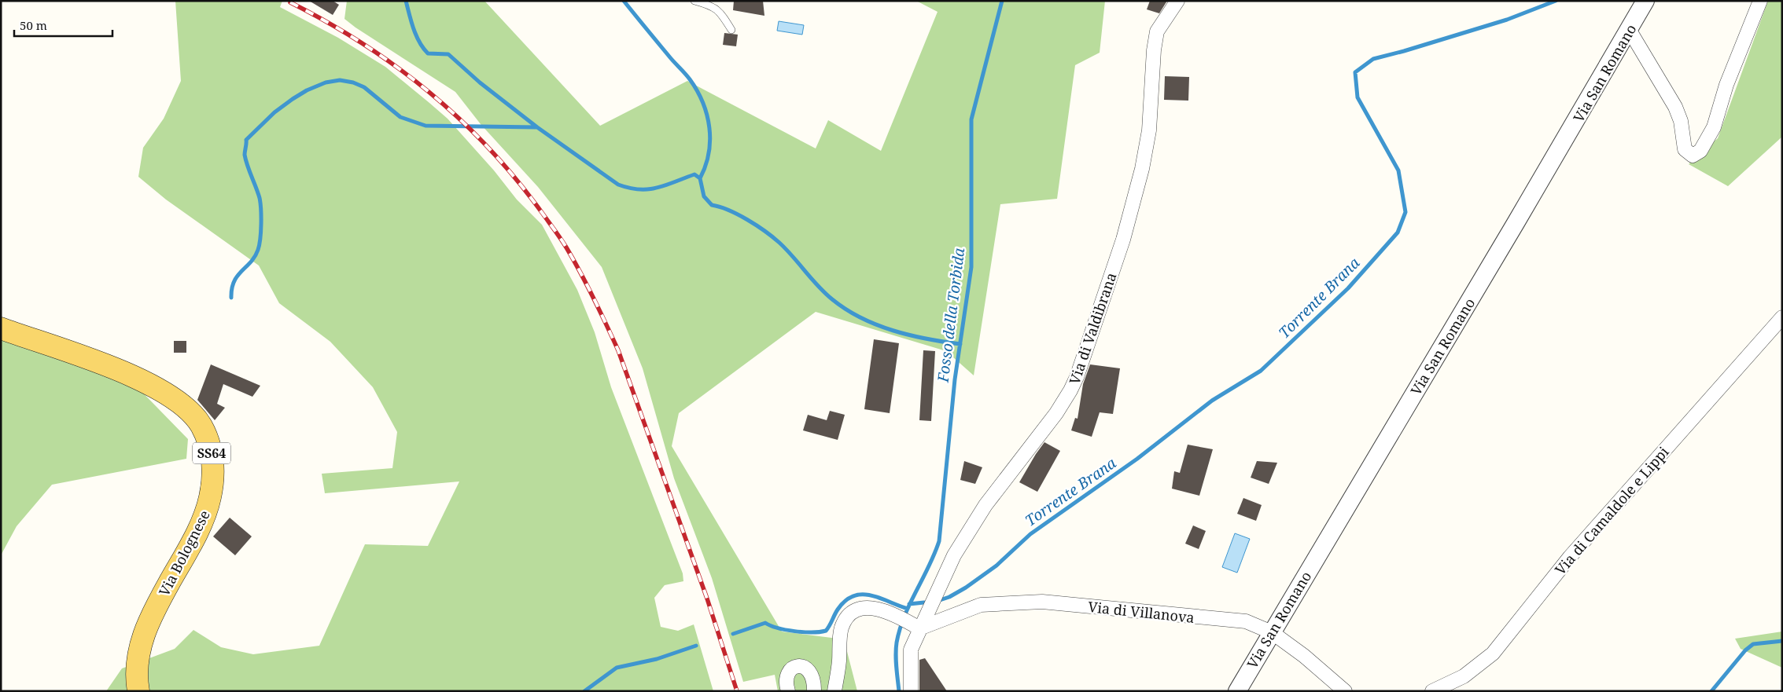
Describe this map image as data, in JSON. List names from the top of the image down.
{
  "streets": {
    "main road": ["SS64", "Via Bolognese"],
    "street": [
      "Via San Romano",
      "Via di Valdibrana",
      "Via di Camaldole e Lippi",
      "Via di Villanova"
    ]
  },
  "crossings": [
    ["Via San Romano", "Via di Villanova"],
    ["Via di Valdibrana", "Via di Villanova"]
  ],
  "water": ["Torrente Brana", "Fosso della Torbida"],
  "scale_bar": "50 m"
}
